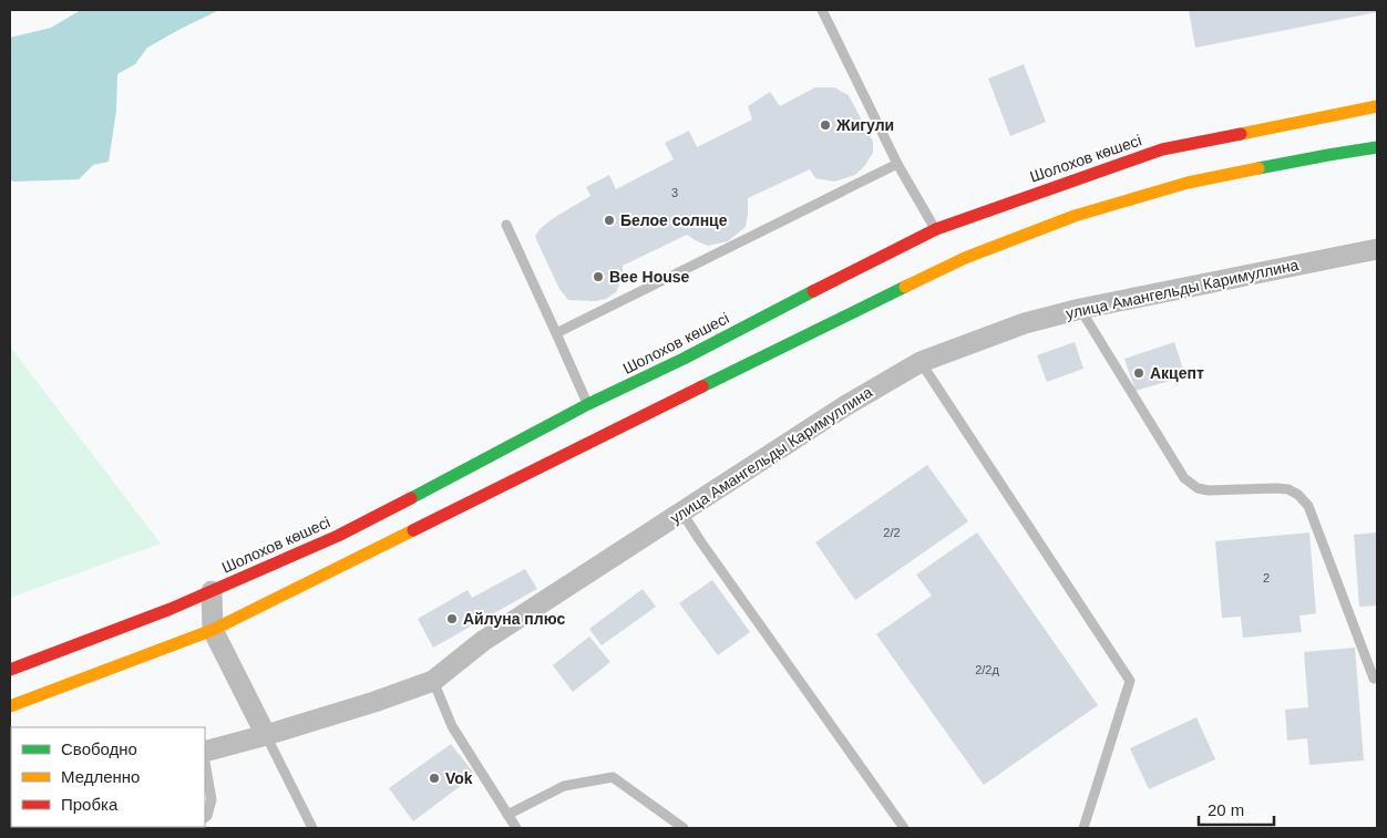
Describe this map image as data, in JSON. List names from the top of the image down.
{
  "streets": {
    "highway": ["Шолохов көшесі"],
    "street": ["улица Амангельды Каримуллина"]
  },
  "places": [
    "Жигули",
    "Белое солнце",
    "Bee House",
    "Акцепт",
    "Айлуна плюс",
    "Vok"
  ],
  "house_numbers": [
    "3",
    "2/2",
    "2",
    "2/2д"
  ],
  "legend": ["Свободно", "Медленно", "Пробка"],
  "scale_bar": "20 m"
}
